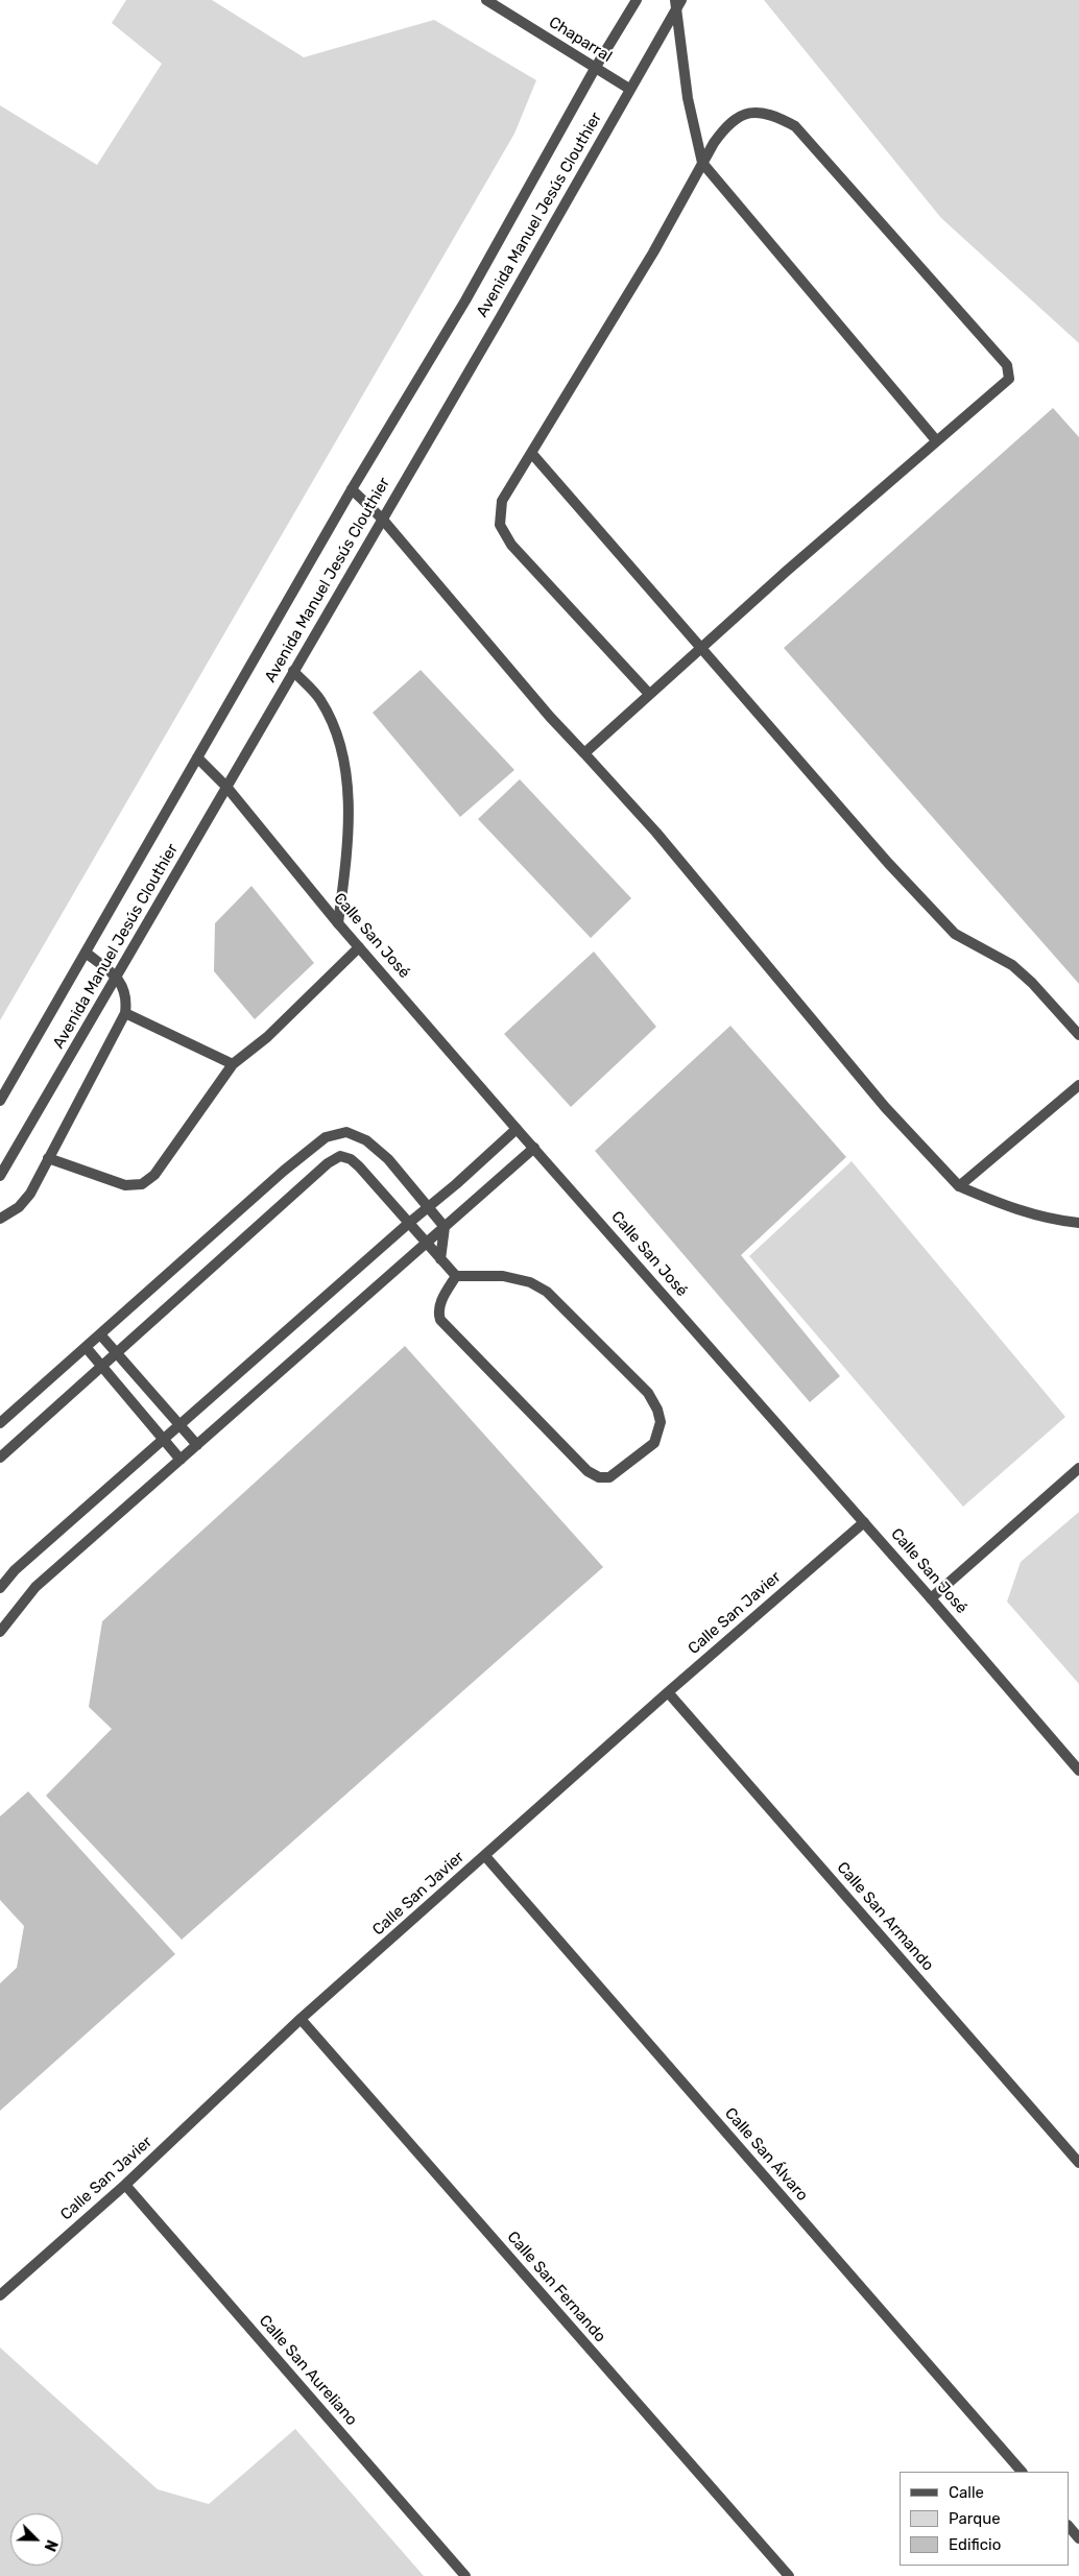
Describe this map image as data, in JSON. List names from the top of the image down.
{
  "streets": {
    "street": [
      "Chaparral",
      "Avenida Manuel Jesús Clouthier",
      "Calle San José",
      "Calle San Javier",
      "Calle San Armando",
      "Calle San Álvaro",
      "Calle San Fernando",
      "Calle San Aureliano"
    ]
  },
  "crossings": [
    ["Chaparral", "Avenida Manuel Jesús Clouthier"],
    ["Avenida Manuel Jesús Clouthier", "Calle San José"],
    ["Calle San José", "Calle San Javier"],
    ["Calle San Javier", "Calle San Armando"],
    ["Calle San Javier", "Calle San Álvaro"],
    ["Calle San Javier", "Calle San Fernando"],
    ["Calle San Javier", "Calle San Aureliano"]
  ],
  "legend": ["Calle", "Parque", "Edificio"],
  "north": "bottom right"
}
